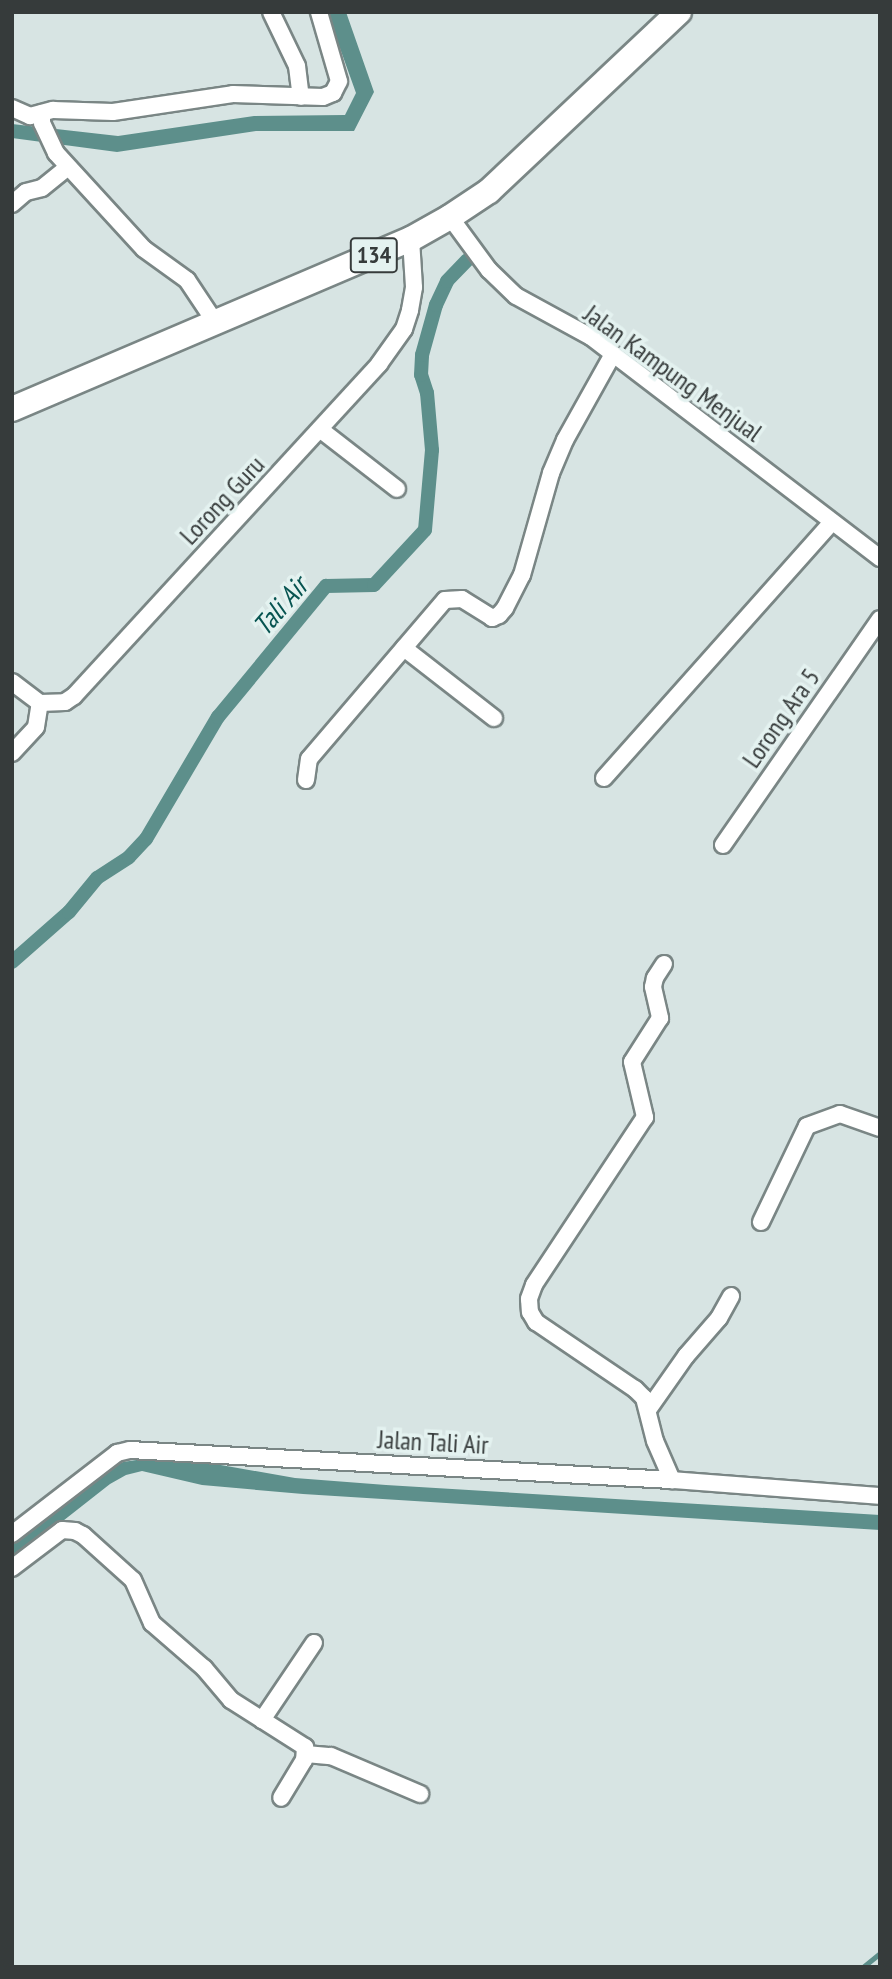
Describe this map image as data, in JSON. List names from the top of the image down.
{
  "streets": {
    "main road": ["134"],
    "street": [
      "Jalan Kampung Menjual",
      "Lorong Guru",
      "Lorong Ara 5",
      "Jalan Tali Air"
    ]
  },
  "crossings": [
    ["134", "Jalan Kampung Menjual"],
    ["134", "Lorong Guru"]
  ],
  "water": ["Tali Air"]
}
